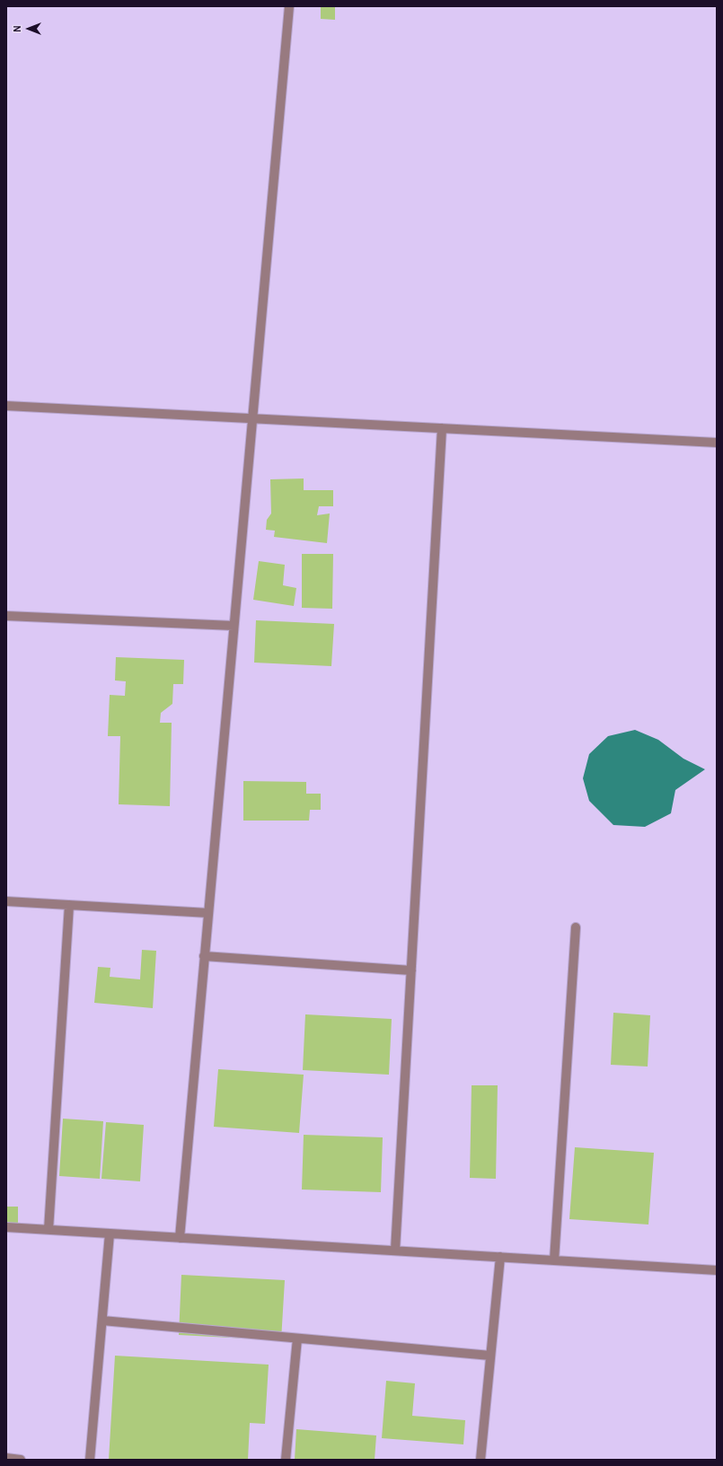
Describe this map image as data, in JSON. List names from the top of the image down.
{
  "north": "left"
}
